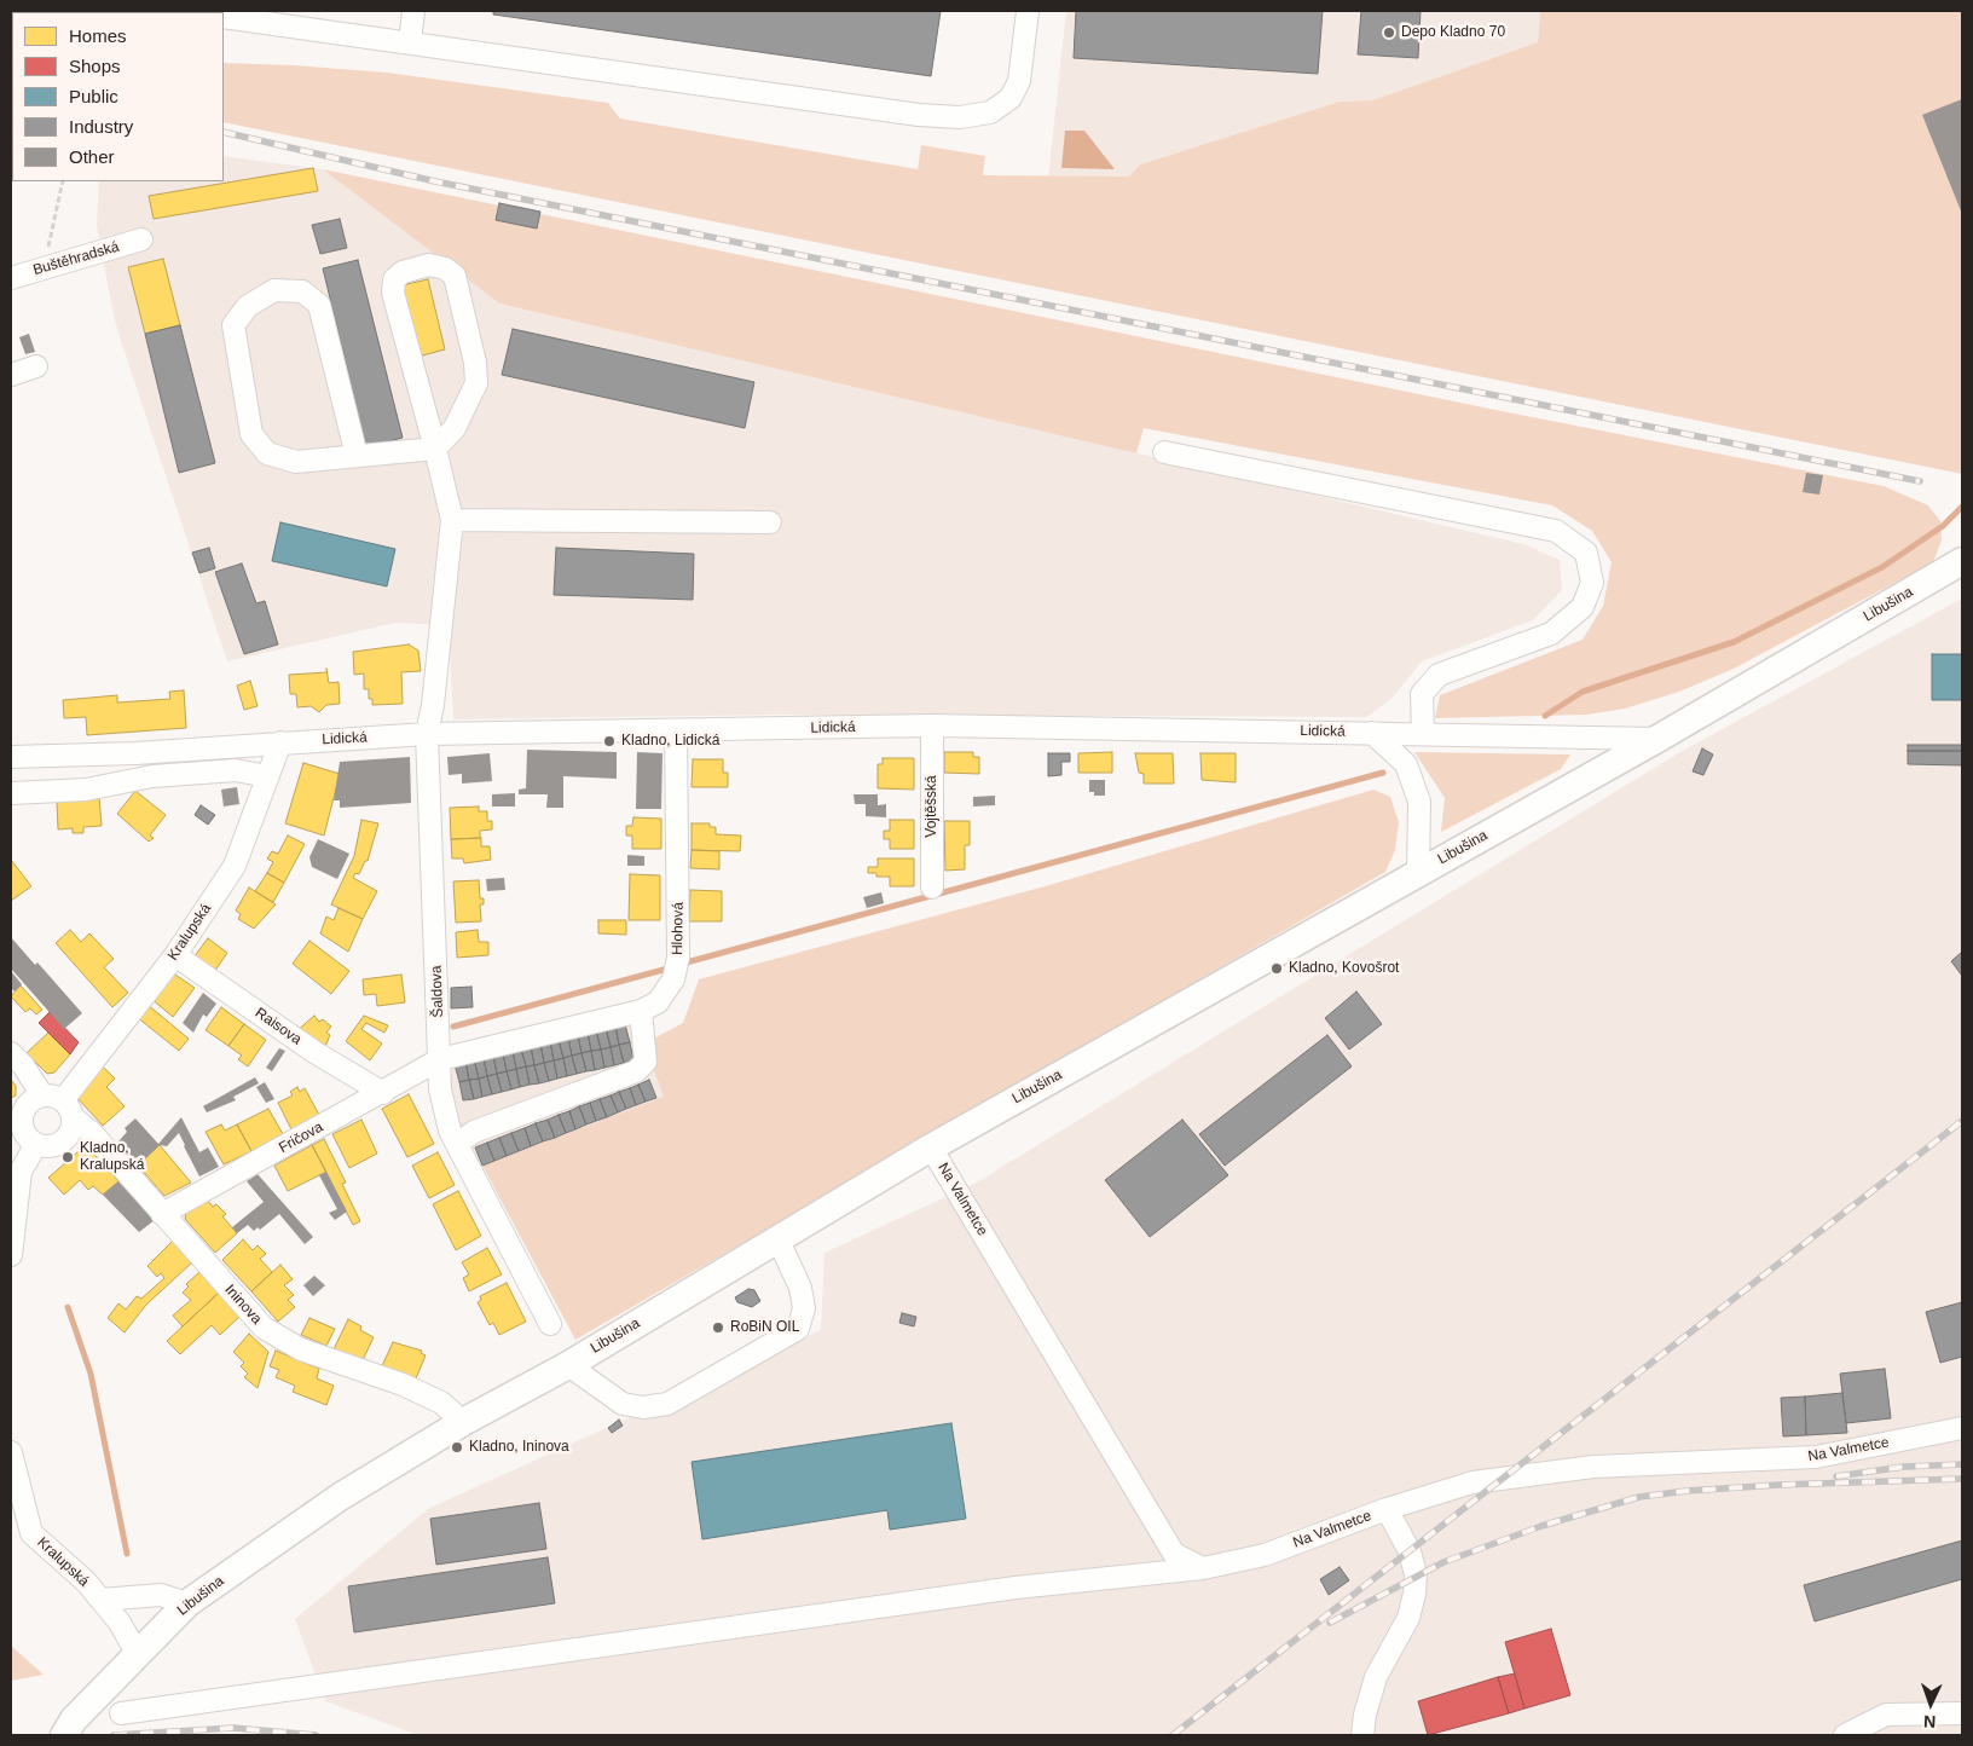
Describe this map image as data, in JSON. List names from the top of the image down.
{
  "streets": {
    "main road": ["Libušina"],
    "street": [
      "Buštěhradská",
      "Lidická",
      "Vojtěšská",
      "Hlohová",
      "Kralupská",
      "Šaldova",
      "Raisova",
      "Fričova",
      "Na Valmetce",
      "Ininova"
    ]
  },
  "crossings": [
    ["Libušina", "Lidická"],
    ["Libušina", "Kralupská"],
    ["Libušina", "Na Valmetce"],
    ["Libušina", "Ininova"],
    ["Lidická", "Vojtěšská"],
    ["Lidická", "Hlohová"],
    ["Lidická", "Kralupská"],
    ["Lidická", "Šaldova"],
    ["Hlohová", "Šaldova"],
    ["Hlohová", "Fričova"],
    ["Kralupská", "Raisova"],
    ["Kralupská", "Ininova"],
    ["Šaldova", "Fričova"],
    ["Raisova", "Fričova"],
    ["Fričova", "Ininova"]
  ],
  "places": [
    "Depo Kladno 70",
    "Kladno, Lidická",
    "Kladno, Kovošrot",
    "Kladno, Kralupská",
    "RoBiN OIL",
    "Kladno, Ininova"
  ],
  "legend": [
    "Homes",
    "Shops",
    "Public",
    "Industry",
    "Other"
  ],
  "north": "bottom"
}
